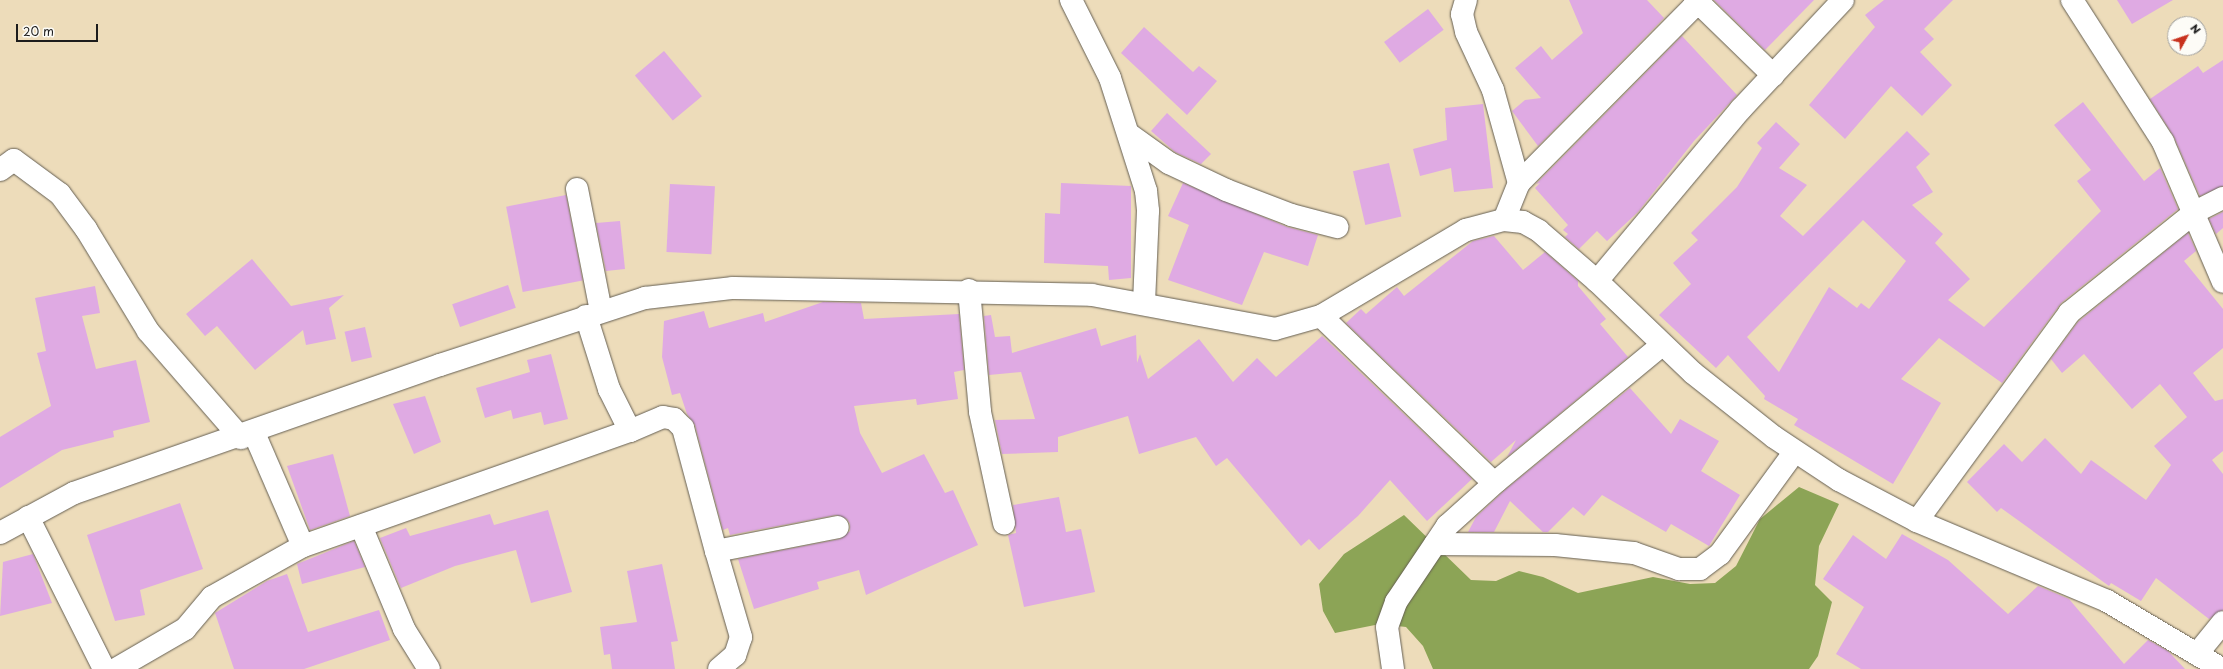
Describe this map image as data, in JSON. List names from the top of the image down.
{
  "scale_bar": "20 m",
  "north": "top right"
}
